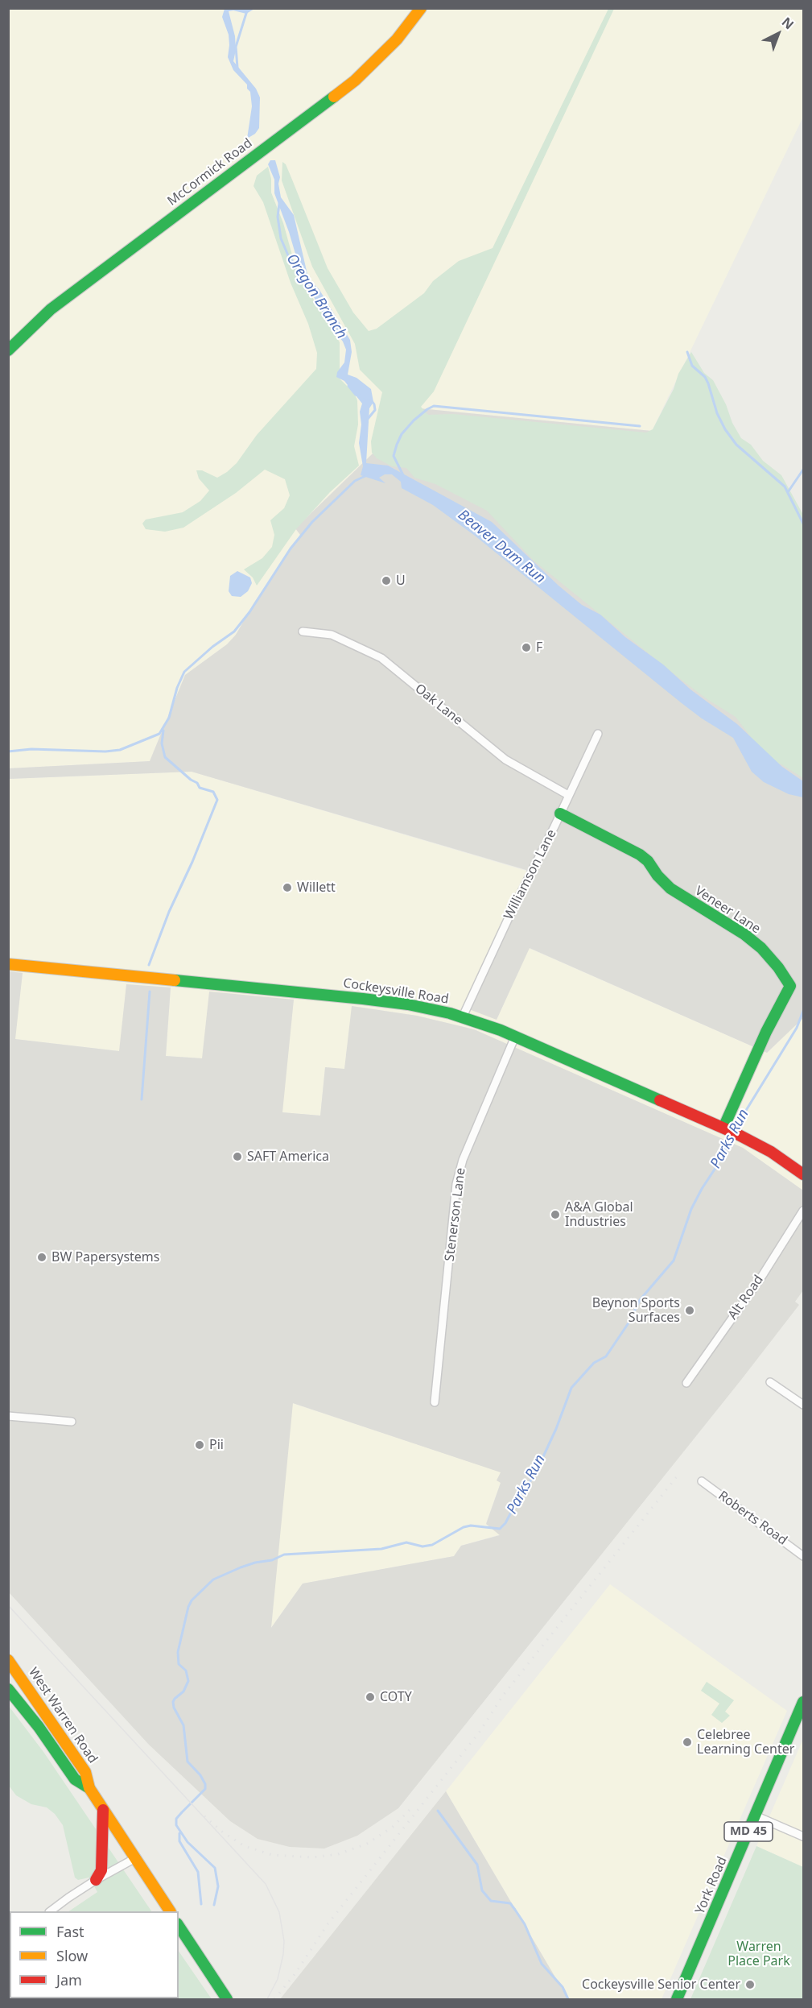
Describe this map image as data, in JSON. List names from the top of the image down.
{
  "streets": {
    "main road": [
      "McCormick Road",
      "Veneer Lane",
      "Cockeysville Road",
      "West Warren Road",
      "MD 45",
      "York Road"
    ],
    "street": [
      "Oak Lane",
      "Williamson Lane",
      "Stenerson Lane",
      "Alt Road",
      "Roberts Road"
    ]
  },
  "crossings": [
    ["Oak Lane", "Williamson Lane"],
    ["Williamson Lane", "Veneer Lane"],
    ["Williamson Lane", "Cockeysville Road"],
    ["Veneer Lane", "Cockeysville Road"],
    ["Cockeysville Road", "Stenerson Lane"]
  ],
  "water": ["Oregon Branch", "Beaver Dam Run", "Parks Run"],
  "parks": ["Warren Place Park"],
  "places": [
    "U",
    "F",
    "Willett",
    "SAFT America",
    "A&A Global Industries",
    "BW Papersystems",
    "Beynon Sports Surfaces",
    "Pii",
    "COTY",
    "Celebree Learning Center",
    "Cockeysville Senior Center"
  ],
  "legend": ["Fast", "Slow", "Jam"],
  "north": "top right"
}
